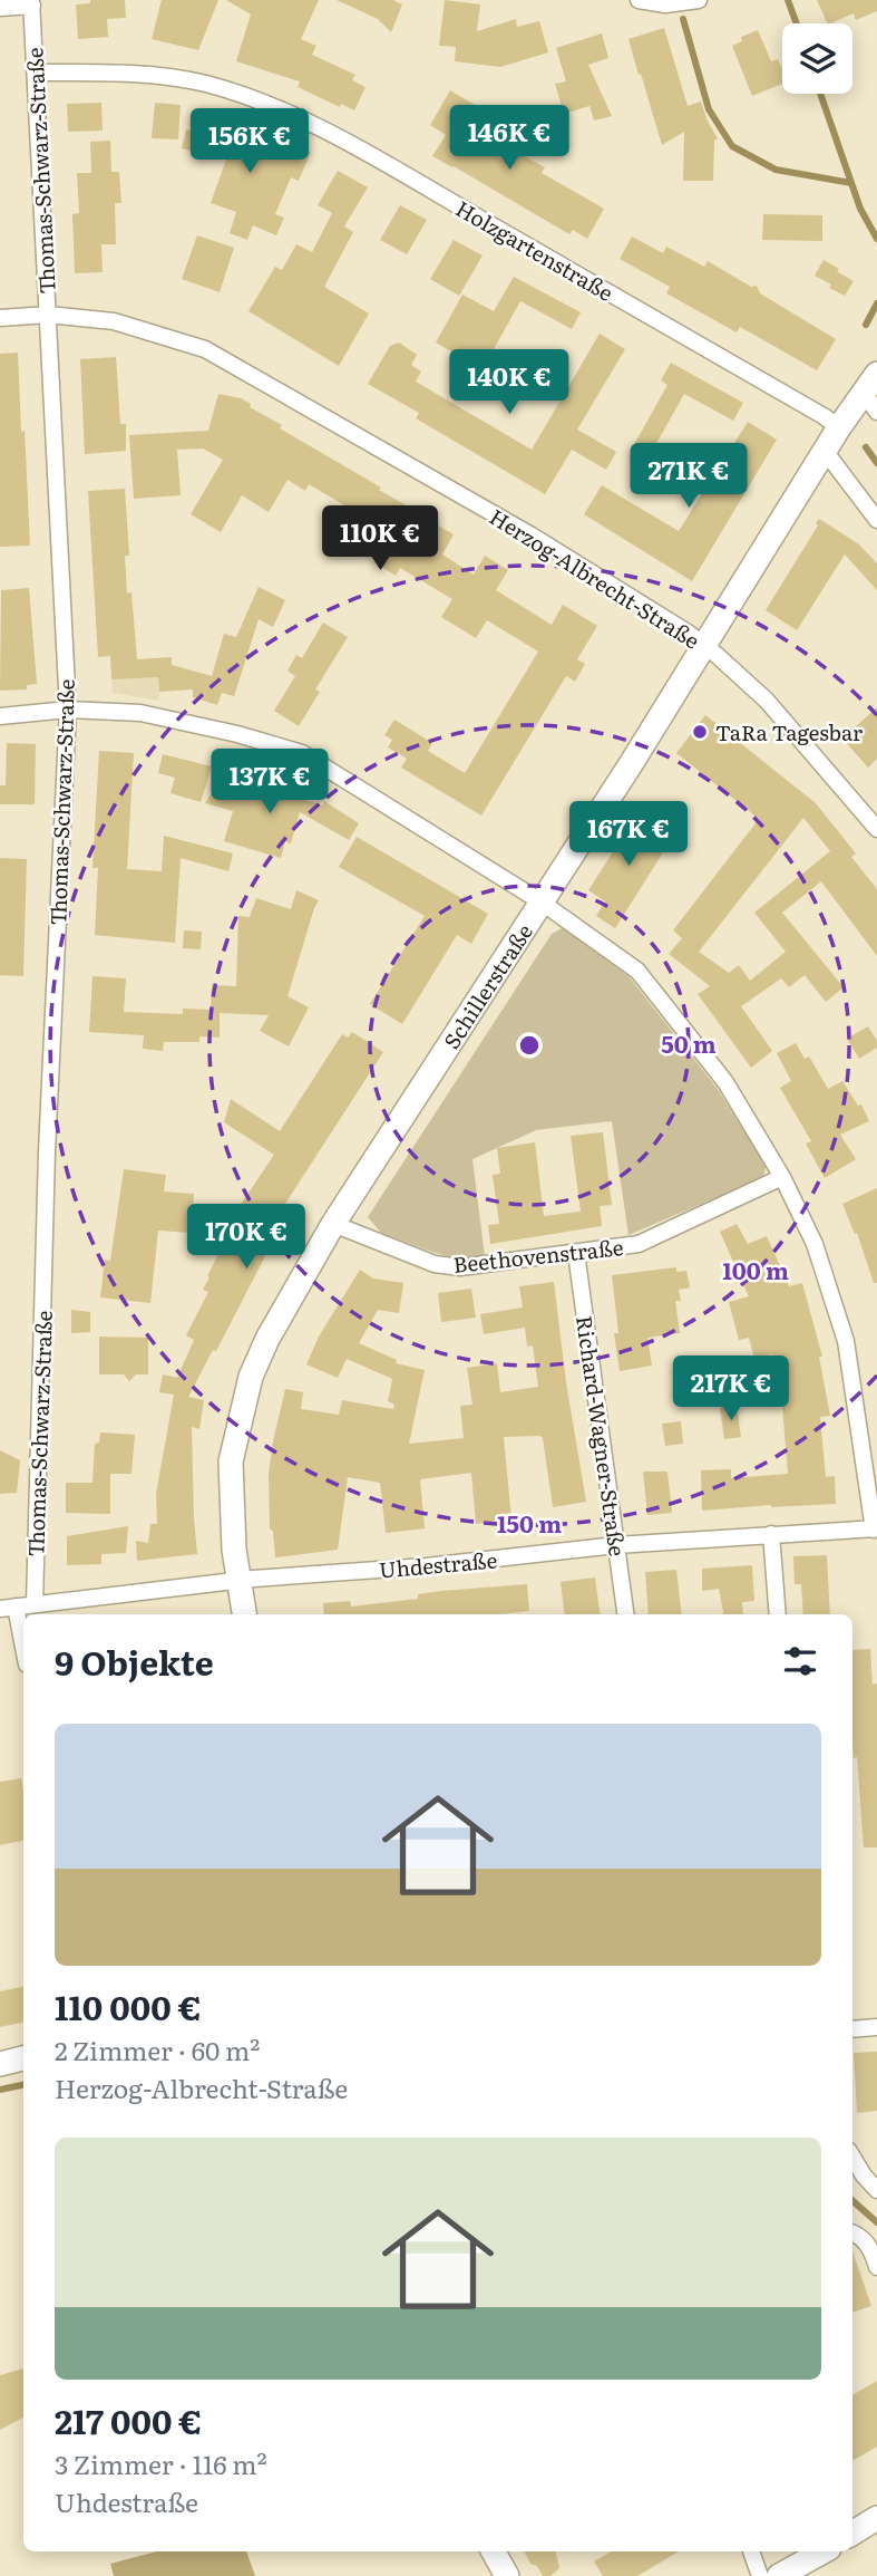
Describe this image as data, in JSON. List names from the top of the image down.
{
  "streets": {
    "street": [
      "Thomas-Schwarz-Straße",
      "Holzgartenstraße",
      "Herzog-Albrecht-Straße",
      "Schillerstraße",
      "Beethovenstraße",
      "Richard-Wagner-Straße",
      "Uhdestraße"
    ]
  },
  "crossings": [
    ["Thomas-Schwarz-Straße", "Holzgartenstraße"],
    ["Thomas-Schwarz-Straße", "Herzog-Albrecht-Straße"],
    ["Thomas-Schwarz-Straße", "Uhdestraße"],
    ["Holzgartenstraße", "Schillerstraße"],
    ["Herzog-Albrecht-Straße", "Schillerstraße"],
    ["Schillerstraße", "Beethovenstraße"],
    ["Schillerstraße", "Uhdestraße"],
    ["Beethovenstraße", "Richard-Wagner-Straße"],
    ["Richard-Wagner-Straße", "Uhdestraße"]
  ],
  "places": ["TaRa Tagesbar"],
  "page": {
    "price": [
      "146K €",
      "156K €",
      "140K €",
      "271K €",
      "110K €",
      "137K €",
      "167K €",
      "170K €",
      "217K €"
    ],
    "heading": "9 Objekte",
    "list": [
      {
        "name": "110 000 €",
        "note": "2 Zimmer · 60 m² · Herzog-Albrecht-Straße"
      },
      {
        "name": "217 000 €",
        "note": "3 Zimmer · 116 m² · Uhdestraße"
      }
    ]
  },
  "rings": ["50 m", "100 m", "150 m"]
}
